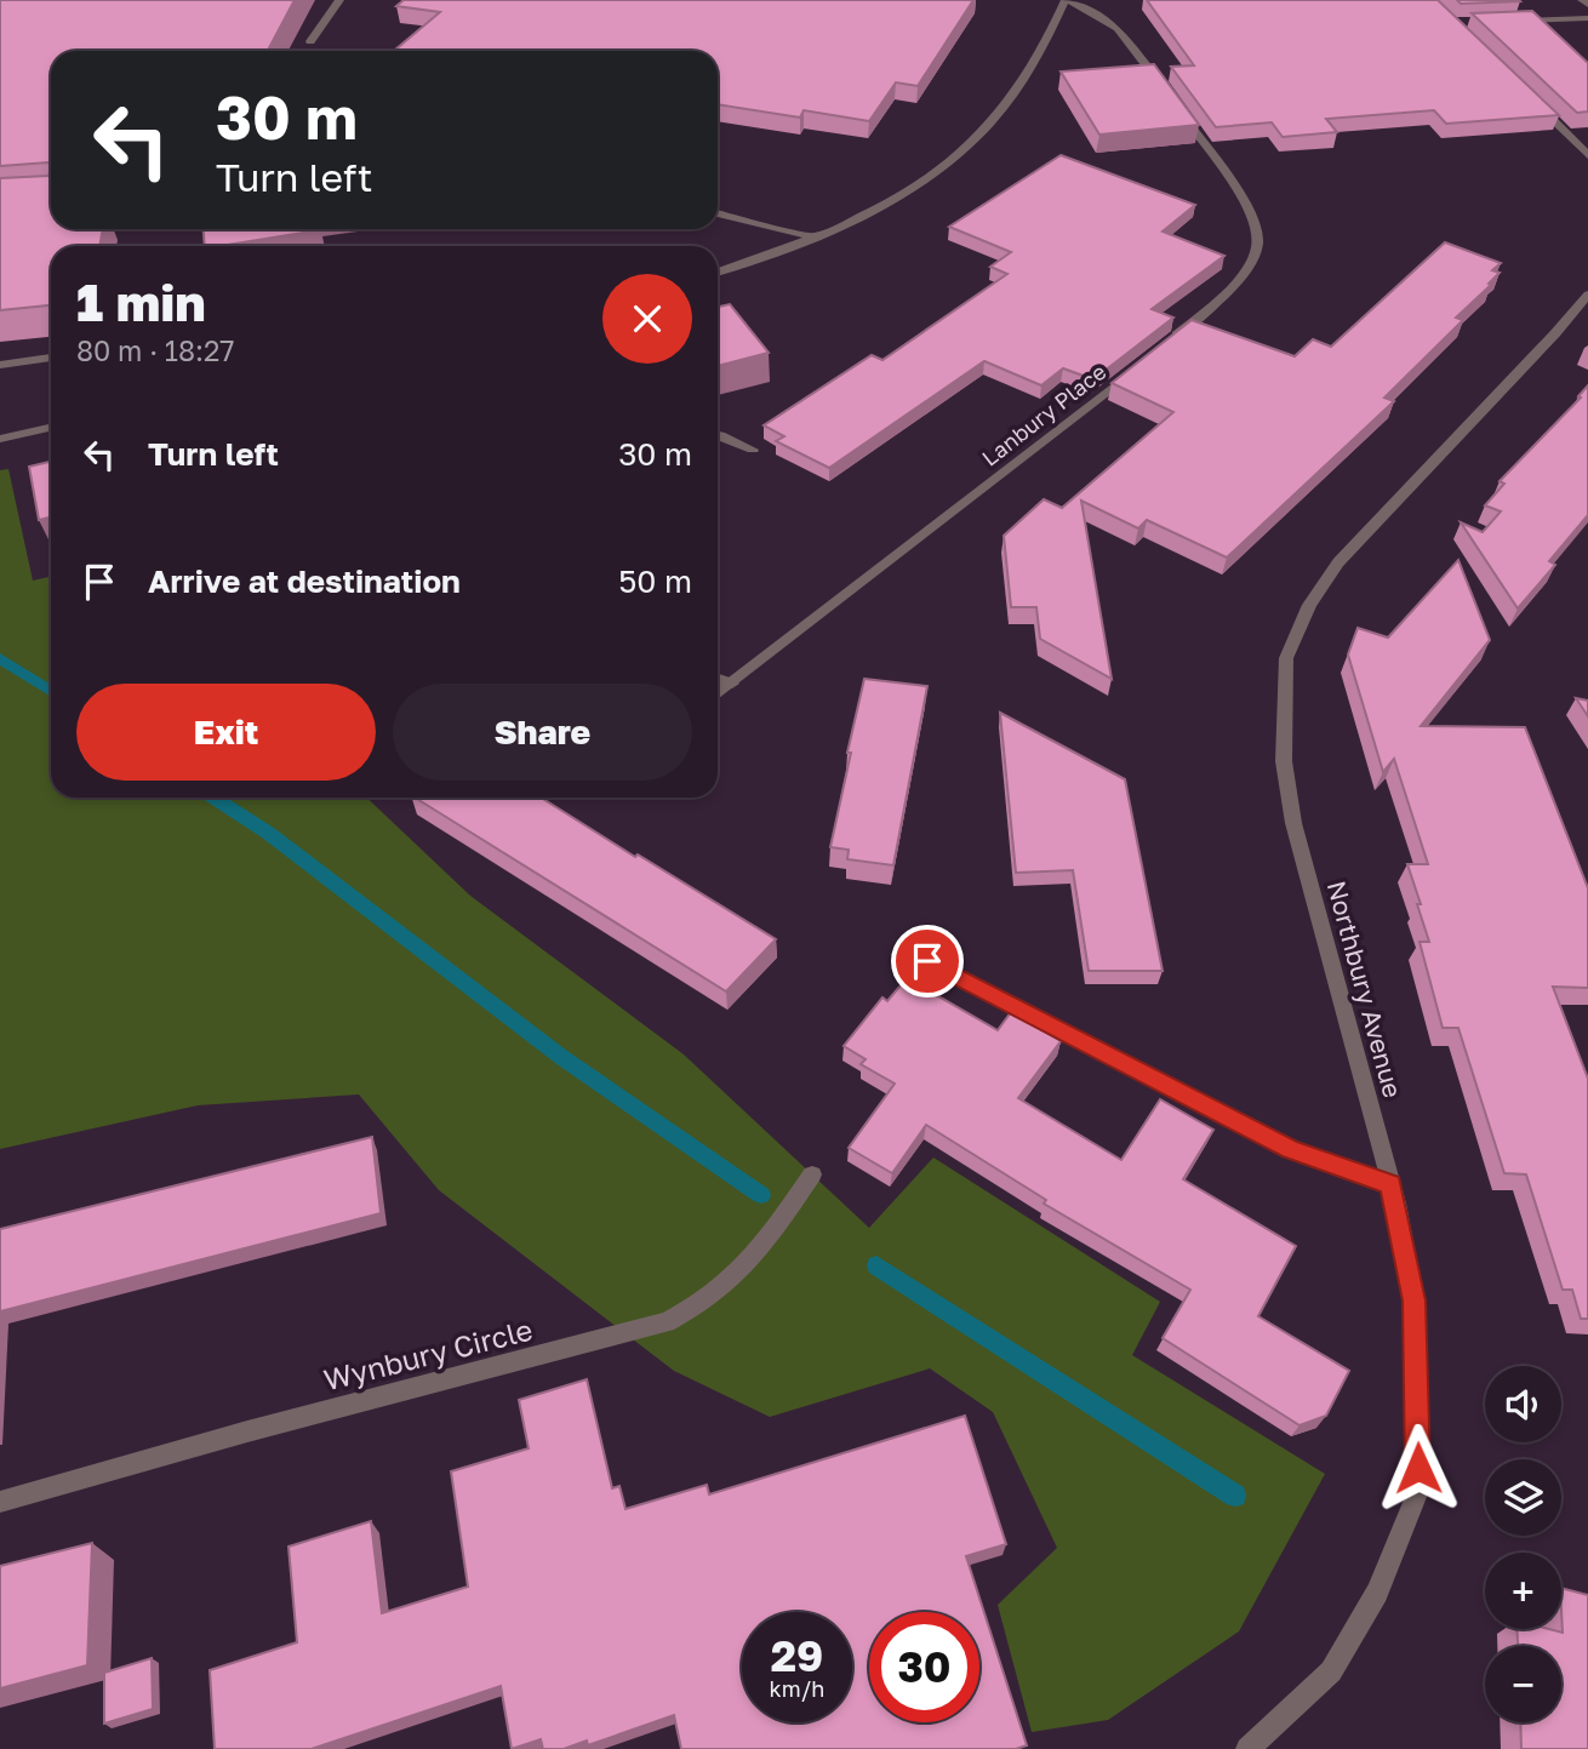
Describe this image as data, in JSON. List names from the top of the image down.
{
  "streets": {
    "street": ["Lanbury Place", "Northbury Avenue", "Wynbury Circle"]
  },
  "page": {
    "turn": ["30 m", "Turn left"],
    "heading": ["1 min", "80 m · 18:27"],
    "list": [
      {
        "name": "Turn left",
        "value": "30 m"
      },
      {
        "name": "Arrive at destination",
        "value": "50 m"
      }
    ],
    "buttons": ["Exit", "Share"],
    "map_buttons": ["+", "−"],
    "speed": "29 km/h",
    "limit": "30"
  }
}
